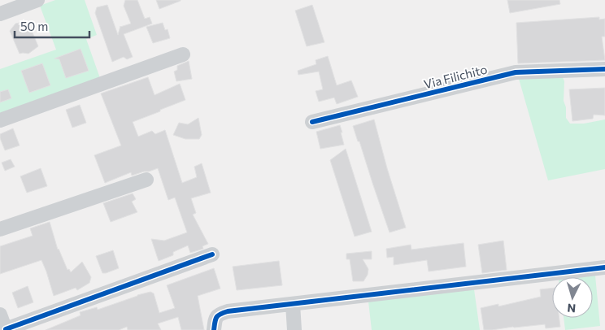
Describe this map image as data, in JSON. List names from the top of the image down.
{
  "streets": {
    "street": ["Via Filichito"]
  },
  "scale_bar": "50 m",
  "north": "bottom"
}
